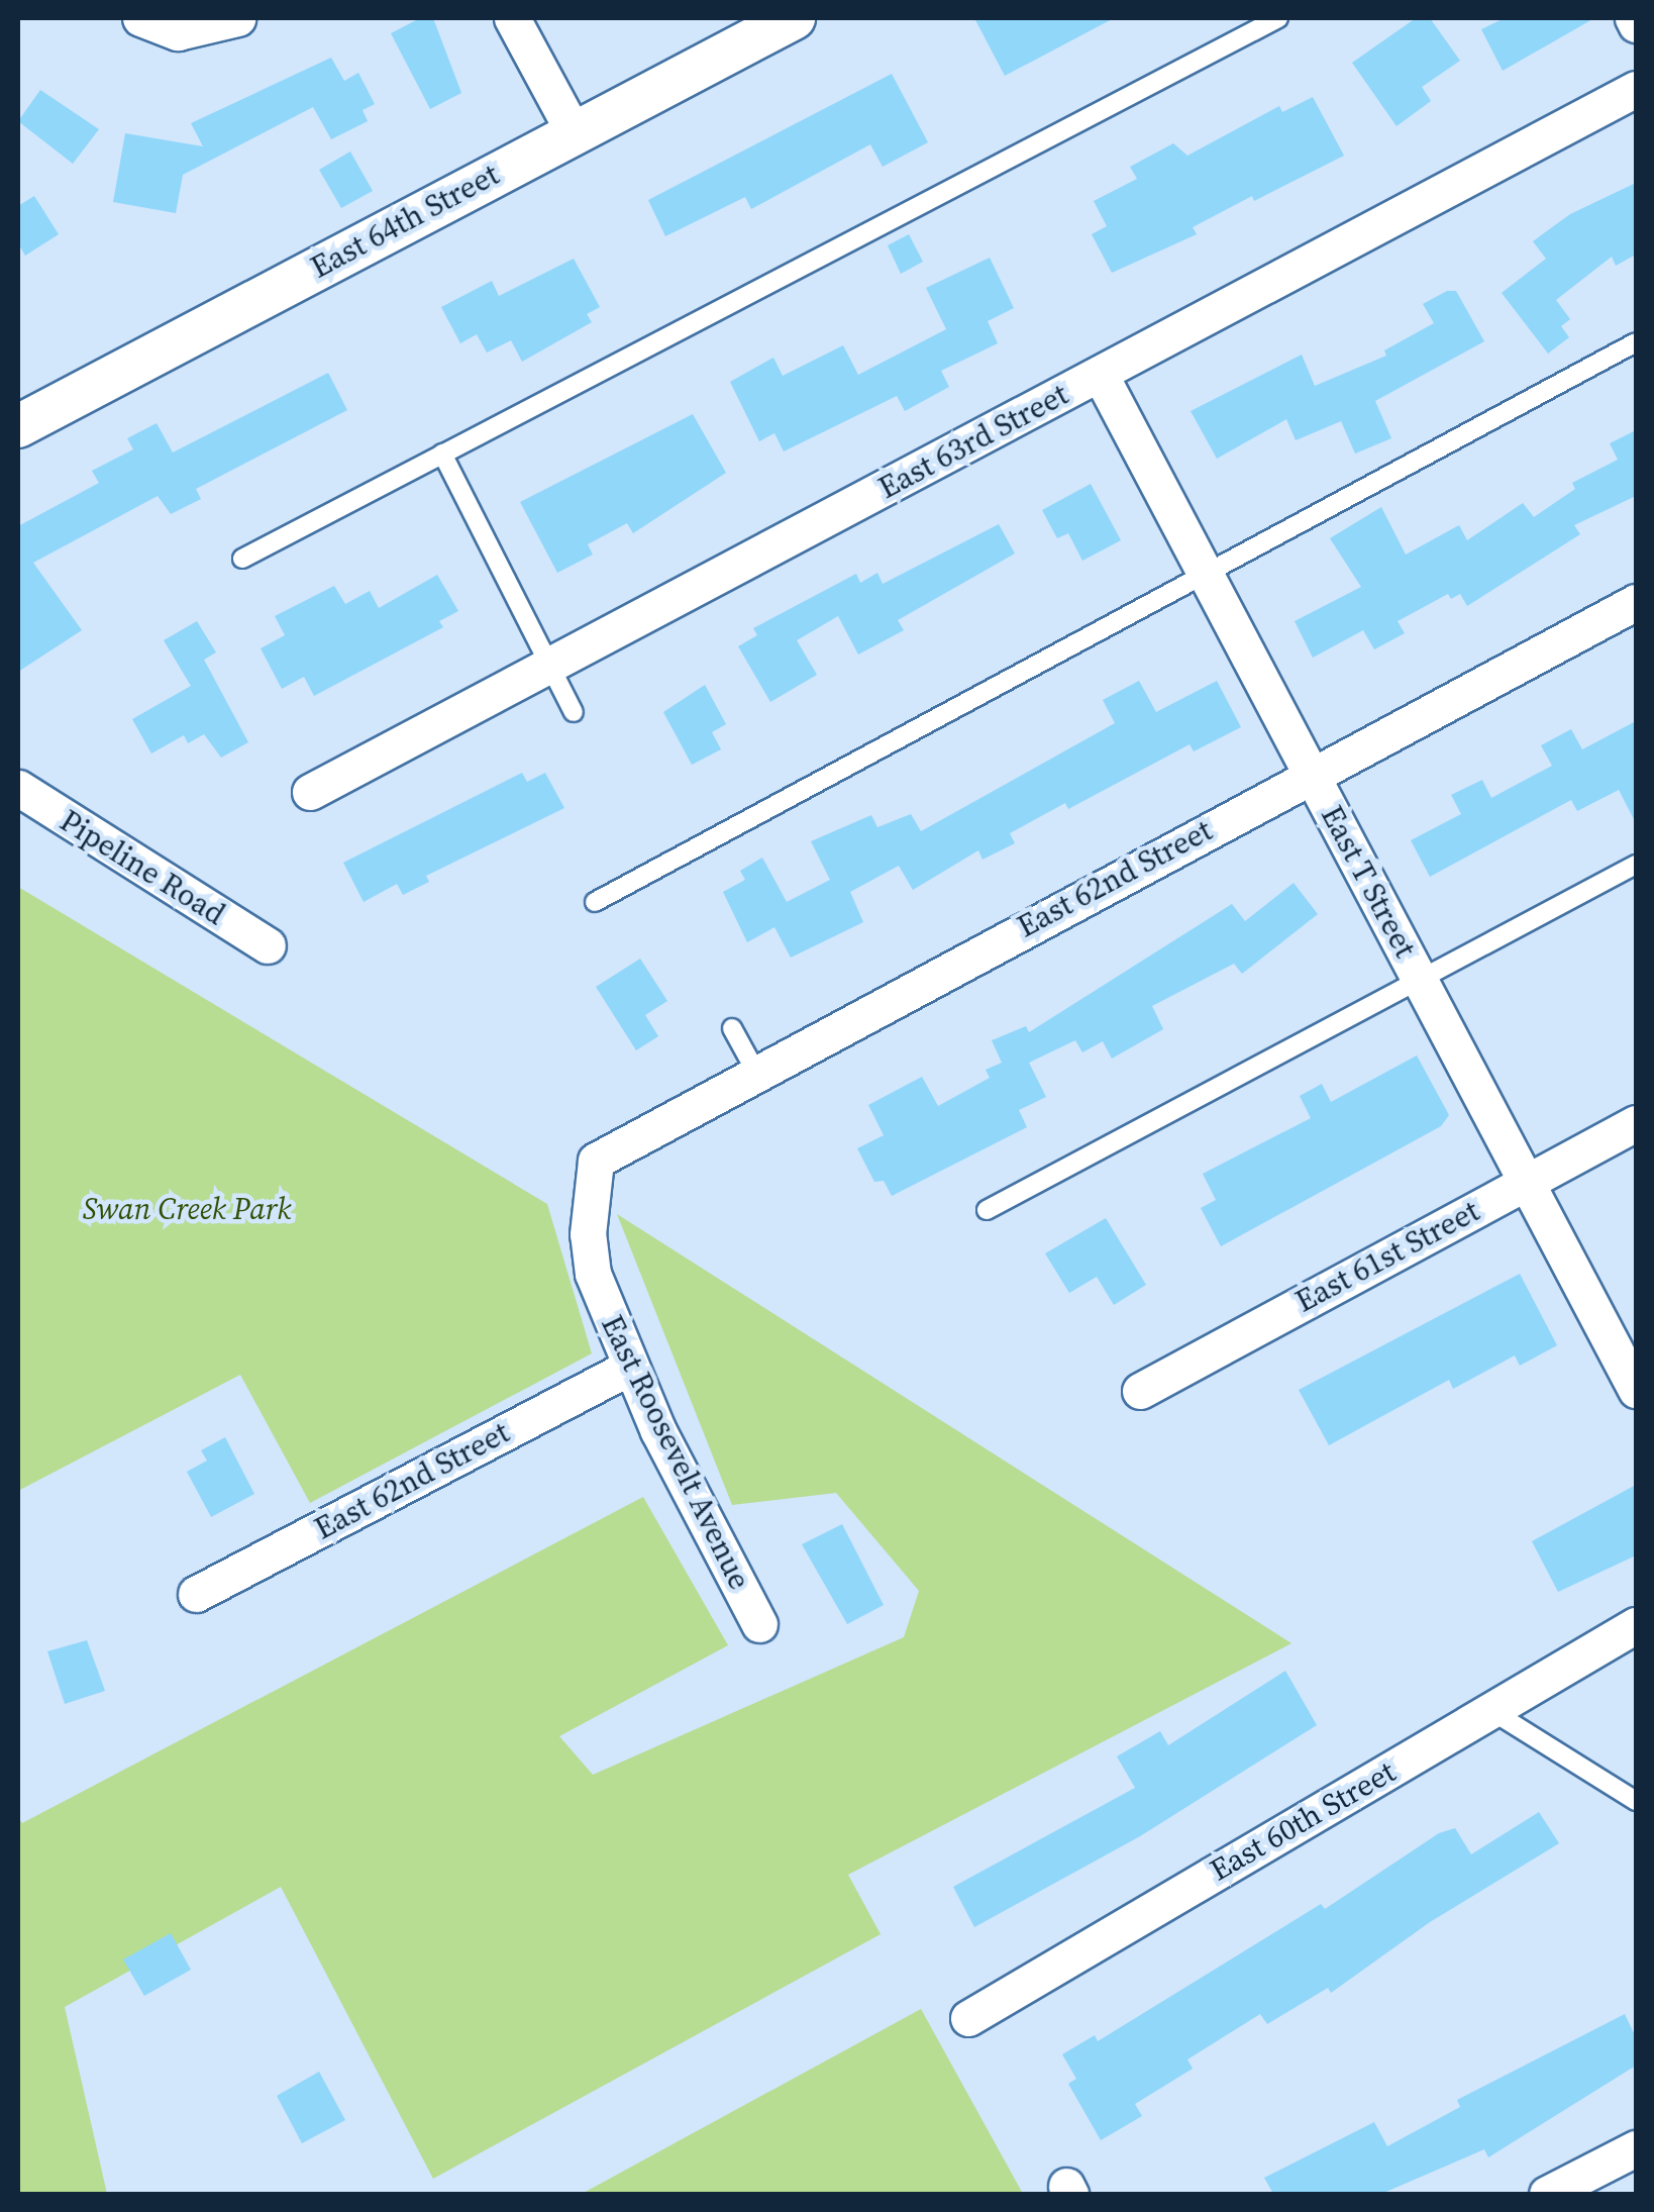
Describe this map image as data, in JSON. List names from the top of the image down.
{
  "streets": {
    "street": [
      "East 64th Street",
      "East 63rd Street",
      "Pipeline Road",
      "East 62nd Street",
      "East T Street",
      "East 61st Street",
      "East Roosevelt Avenue",
      "East 60th Street"
    ]
  },
  "crossings": [
    ["East 63rd Street", "East T Street"],
    ["East 62nd Street", "East T Street"],
    ["East 62nd Street", "East Roosevelt Avenue"],
    ["East T Street", "East 61st Street"]
  ],
  "parks": ["Swan Creek Park"]
}
